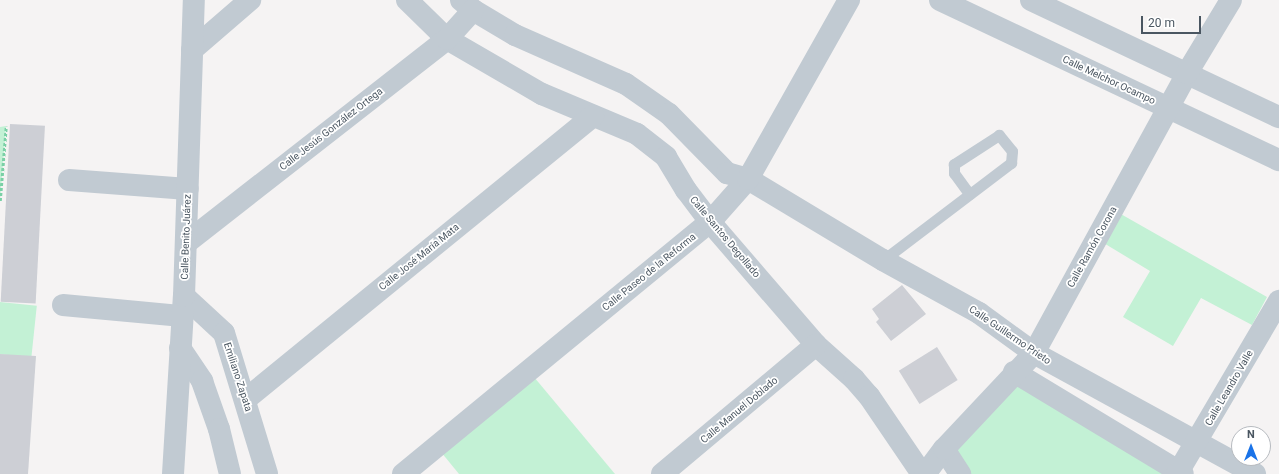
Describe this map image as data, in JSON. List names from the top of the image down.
{
  "streets": {
    "street": [
      "Calle Melchor Ocampo",
      "Calle Jesús González Ortega",
      "Calle Benito Juárez",
      "Calle Santos Degollado",
      "Calle Ramón Corona",
      "Calle José María Mata",
      "Calle Paseo de la Reforma",
      "Calle Guillermo Prieto",
      "Emiliano Zapata",
      "Calle Leandro Valle",
      "Calle Manuel Doblado"
    ]
  },
  "crossings": [
    ["Calle Melchor Ocampo", "Calle Ramón Corona"],
    ["Calle Jesús González Ortega", "Calle Benito Juárez"],
    ["Calle Jesús González Ortega", "Calle Santos Degollado"],
    ["Calle Benito Juárez", "Emiliano Zapata"],
    ["Calle Santos Degollado", "Calle José María Mata"],
    ["Calle Santos Degollado", "Calle Paseo de la Reforma"],
    ["Calle Santos Degollado", "Calle Manuel Doblado"],
    ["Calle Ramón Corona", "Calle Guillermo Prieto"],
    ["Calle José María Mata", "Emiliano Zapata"],
    ["Calle Paseo de la Reforma", "Calle Guillermo Prieto"],
    ["Calle Guillermo Prieto", "Calle Leandro Valle"]
  ],
  "scale_bar": "20 m",
  "north": "top"
}
